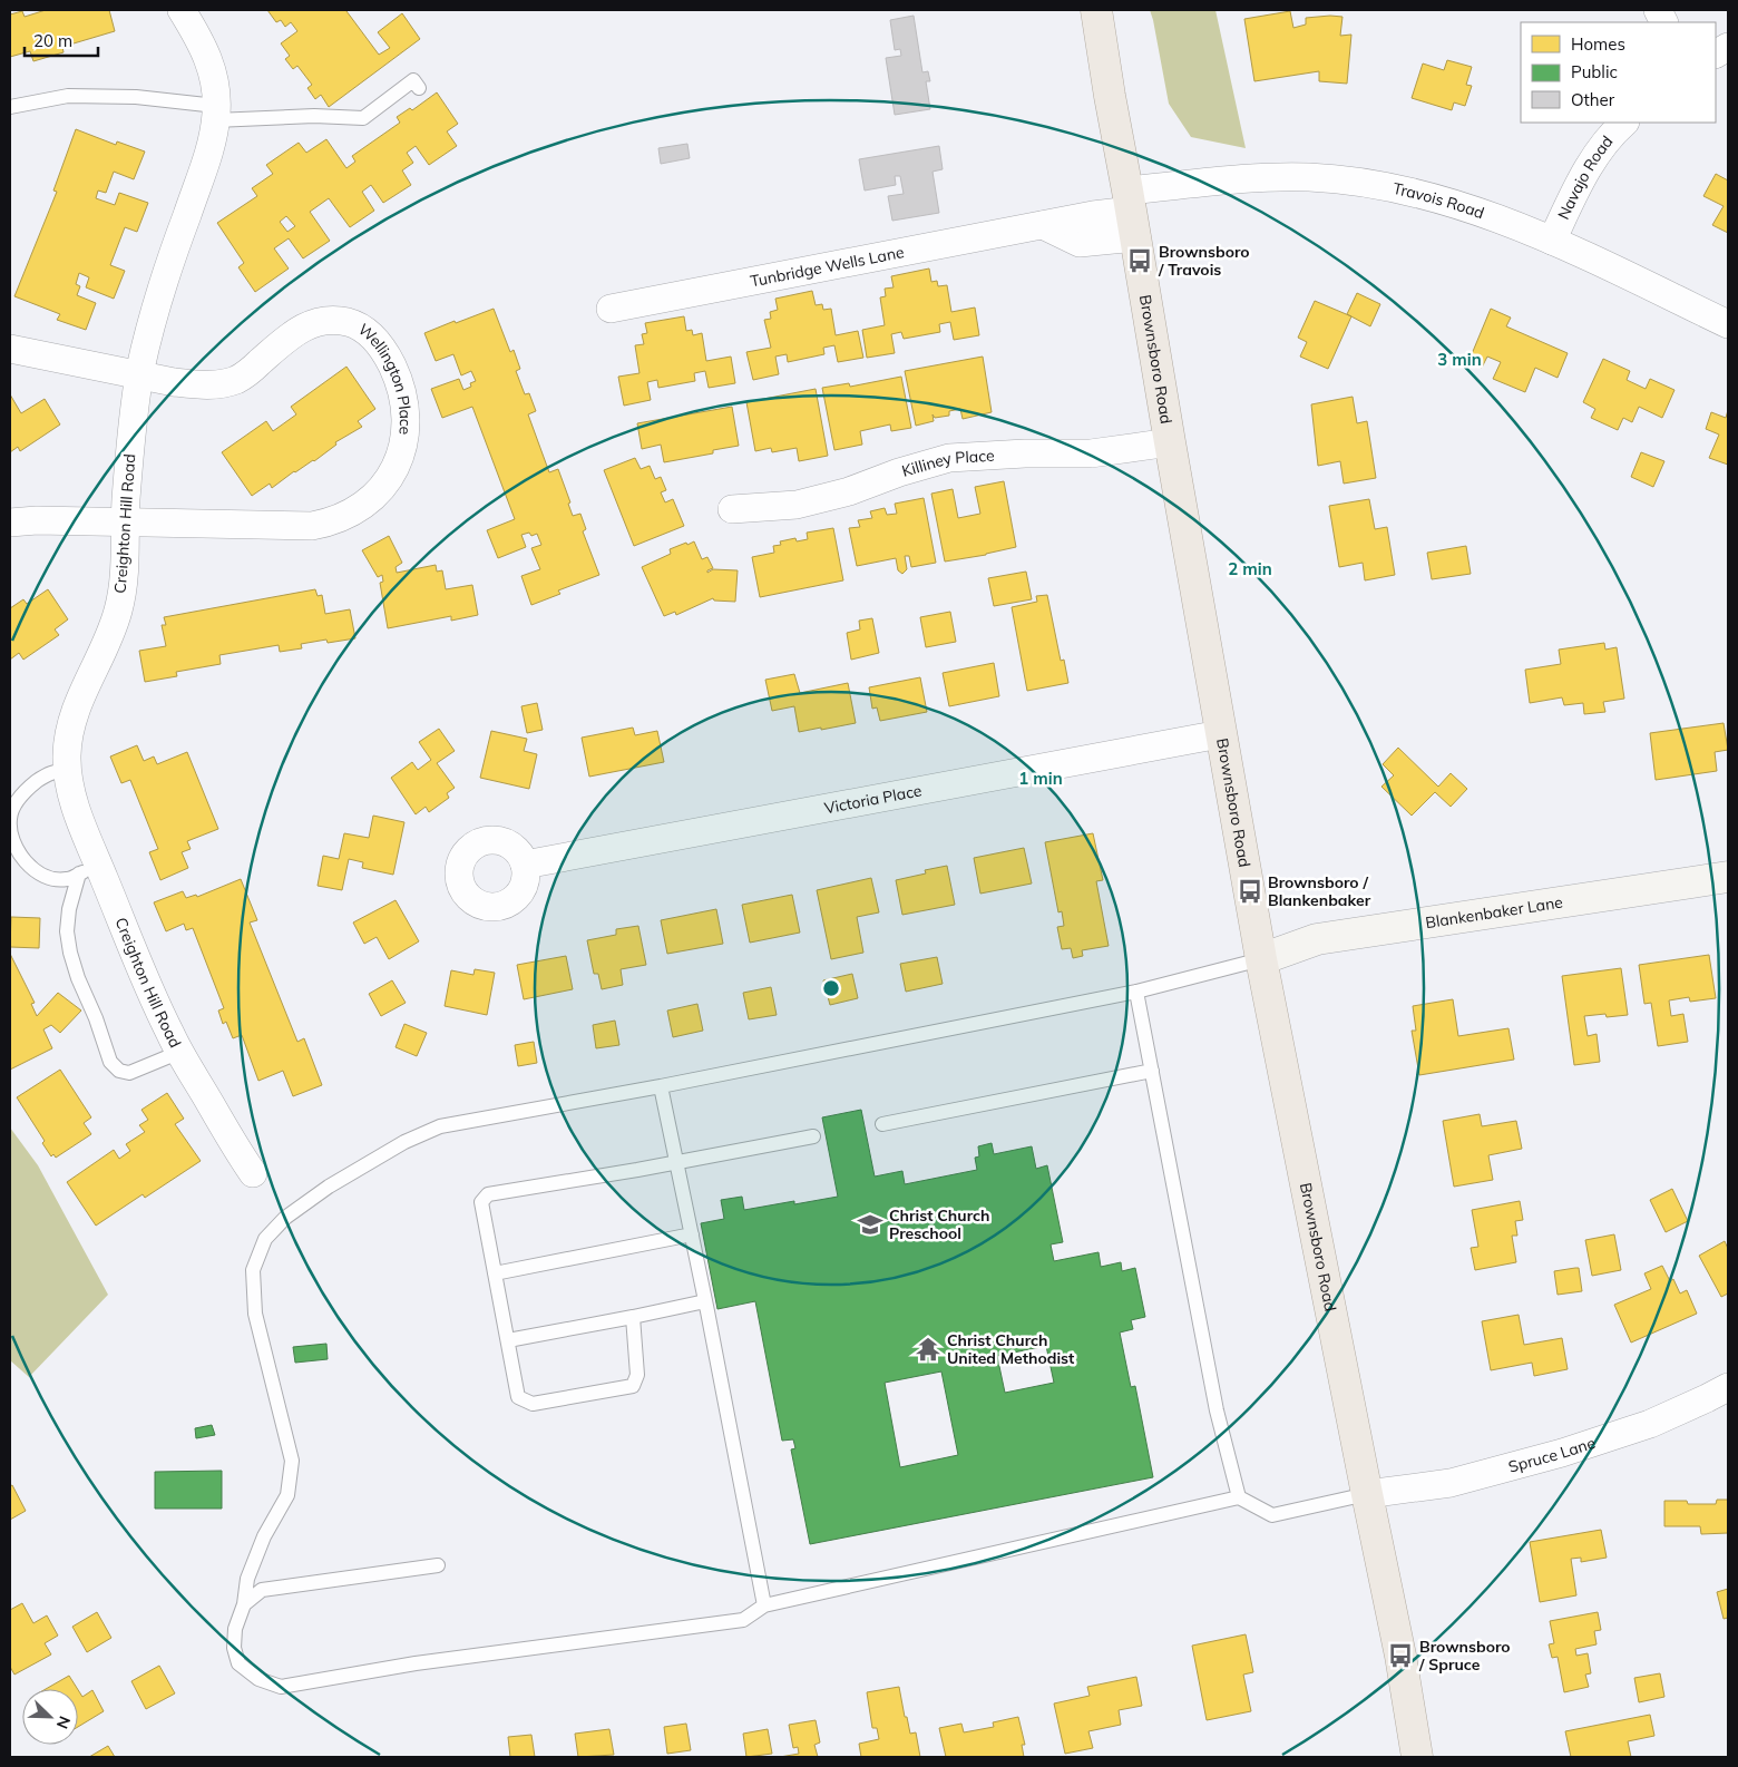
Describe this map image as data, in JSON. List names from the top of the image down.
{
  "streets": {
    "main road": ["Brownsboro Road"],
    "street": [
      "Navajo Road",
      "Travois Road",
      "Tunbridge Wells Lane",
      "Wellington Place",
      "Killiney Place",
      "Creighton Hill Road",
      "Victoria Place",
      "Blankenbaker Lane",
      "Spruce Lane"
    ]
  },
  "crossings": [
    ["Navajo Road", "Travois Road"],
    ["Travois Road", "Tunbridge Wells Lane"],
    ["Travois Road", "Brownsboro Road"],
    ["Tunbridge Wells Lane", "Brownsboro Road"],
    ["Brownsboro Road", "Killiney Place"],
    ["Brownsboro Road", "Victoria Place"],
    ["Brownsboro Road", "Blankenbaker Lane"],
    ["Brownsboro Road", "Spruce Lane"],
    ["Wellington Place", "Creighton Hill Road"]
  ],
  "places": {
    "bus stop": ["Brownsboro / Travois", "Brownsboro / Blankenbaker", "Brownsboro / Spruce"],
    "school or university": ["Christ Church Preschool"],
    "temple": ["Christ Church United Methodist"]
  },
  "legend": ["Homes", "Public", "Other"],
  "scale_bar": "20 m",
  "north": "bottom right",
  "rings": ["3 min", "2 min", "1 min"]
}
